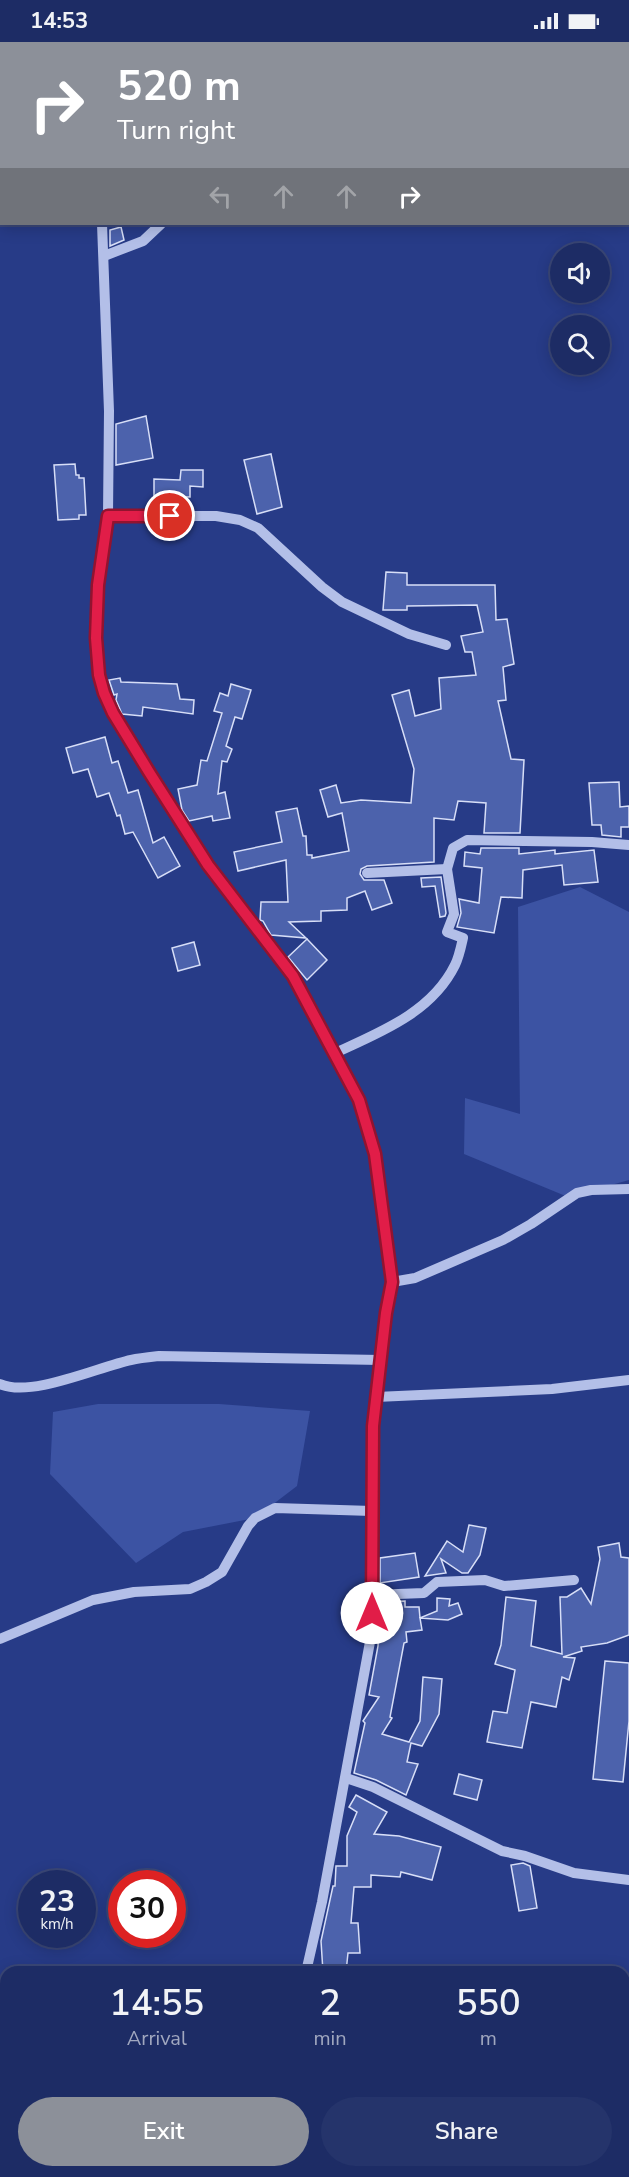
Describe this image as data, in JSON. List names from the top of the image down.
{
  "page": {
    "status": "14:53",
    "turn": ["520 m", "Turn right"],
    "speed": "23 km/h",
    "limit": "30",
    "eta": [
      "14:55",
      "Arrival",
      "2",
      "min",
      "550",
      "m"
    ],
    "buttons": ["Exit", "Share"]
  }
}
